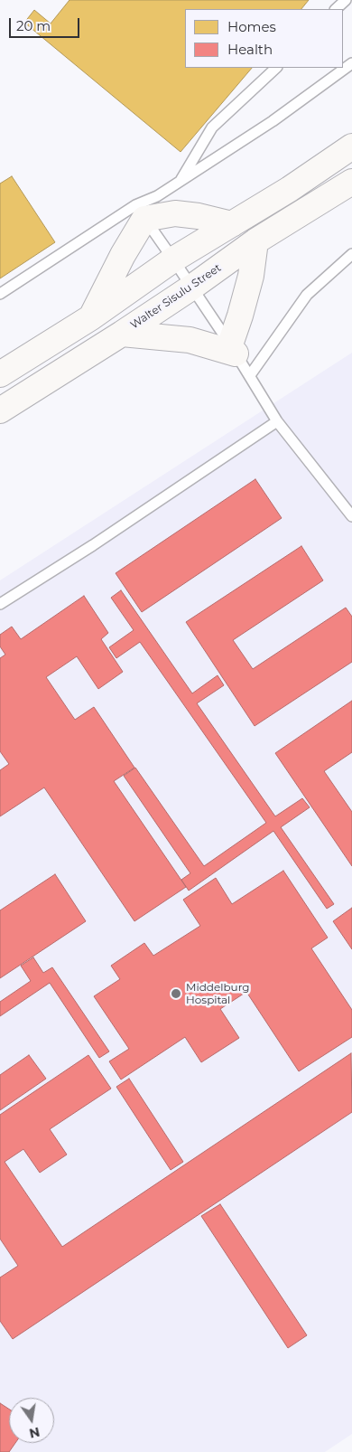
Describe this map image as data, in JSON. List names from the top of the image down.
{
  "streets": {
    "main road": ["Walter Sisulu Street"]
  },
  "places": ["Middelburg Hospital"],
  "legend": ["Homes", "Health"],
  "scale_bar": "20 m",
  "north": "bottom"
}
